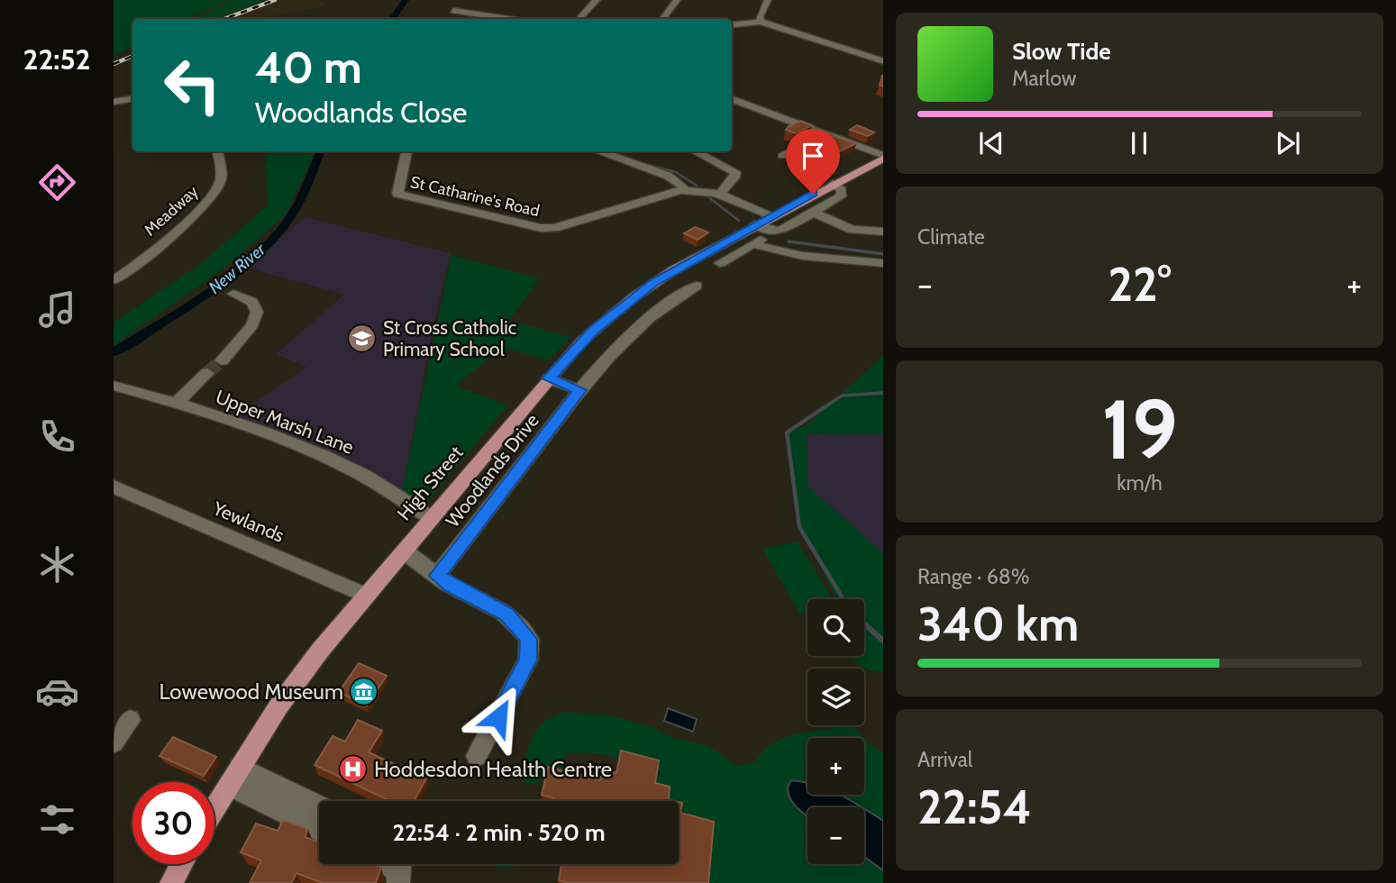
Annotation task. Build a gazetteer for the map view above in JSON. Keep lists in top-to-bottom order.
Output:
{
  "streets": {
    "main road": ["High Street"],
    "street": [
      "St Catharine's Road",
      "Meadway",
      "Upper Marsh Lane",
      "Woodlands Drive",
      "Yewlands"
    ]
  },
  "crossings": [
    ["St Catharine's Road", "High Street"],
    ["Upper Marsh Lane", "High Street"],
    ["High Street", "Yewlands"]
  ],
  "water": ["New River"],
  "places": {
    "school or university": ["St Cross Catholic Primary School"],
    "museum": ["Lowewood Museum"],
    "hospital": ["Hoddesdon Health Centre"]
  },
  "page": {
    "tabs": "22:52",
    "turn": ["40 m", "Woodlands Close"],
    "song": ["Slow Tide", "Marlow"],
    "tile": [
      "Climate",
      ["19", "km/h"],
      ["Range · 68%", "340 km"],
      ["Arrival", "22:54"]
    ],
    "heat": ["−", "22°", "+"],
    "map_buttons": ["+", "−"],
    "limit": "30",
    "trip": "22:54 · 2 min · 520 m"
  }
}
